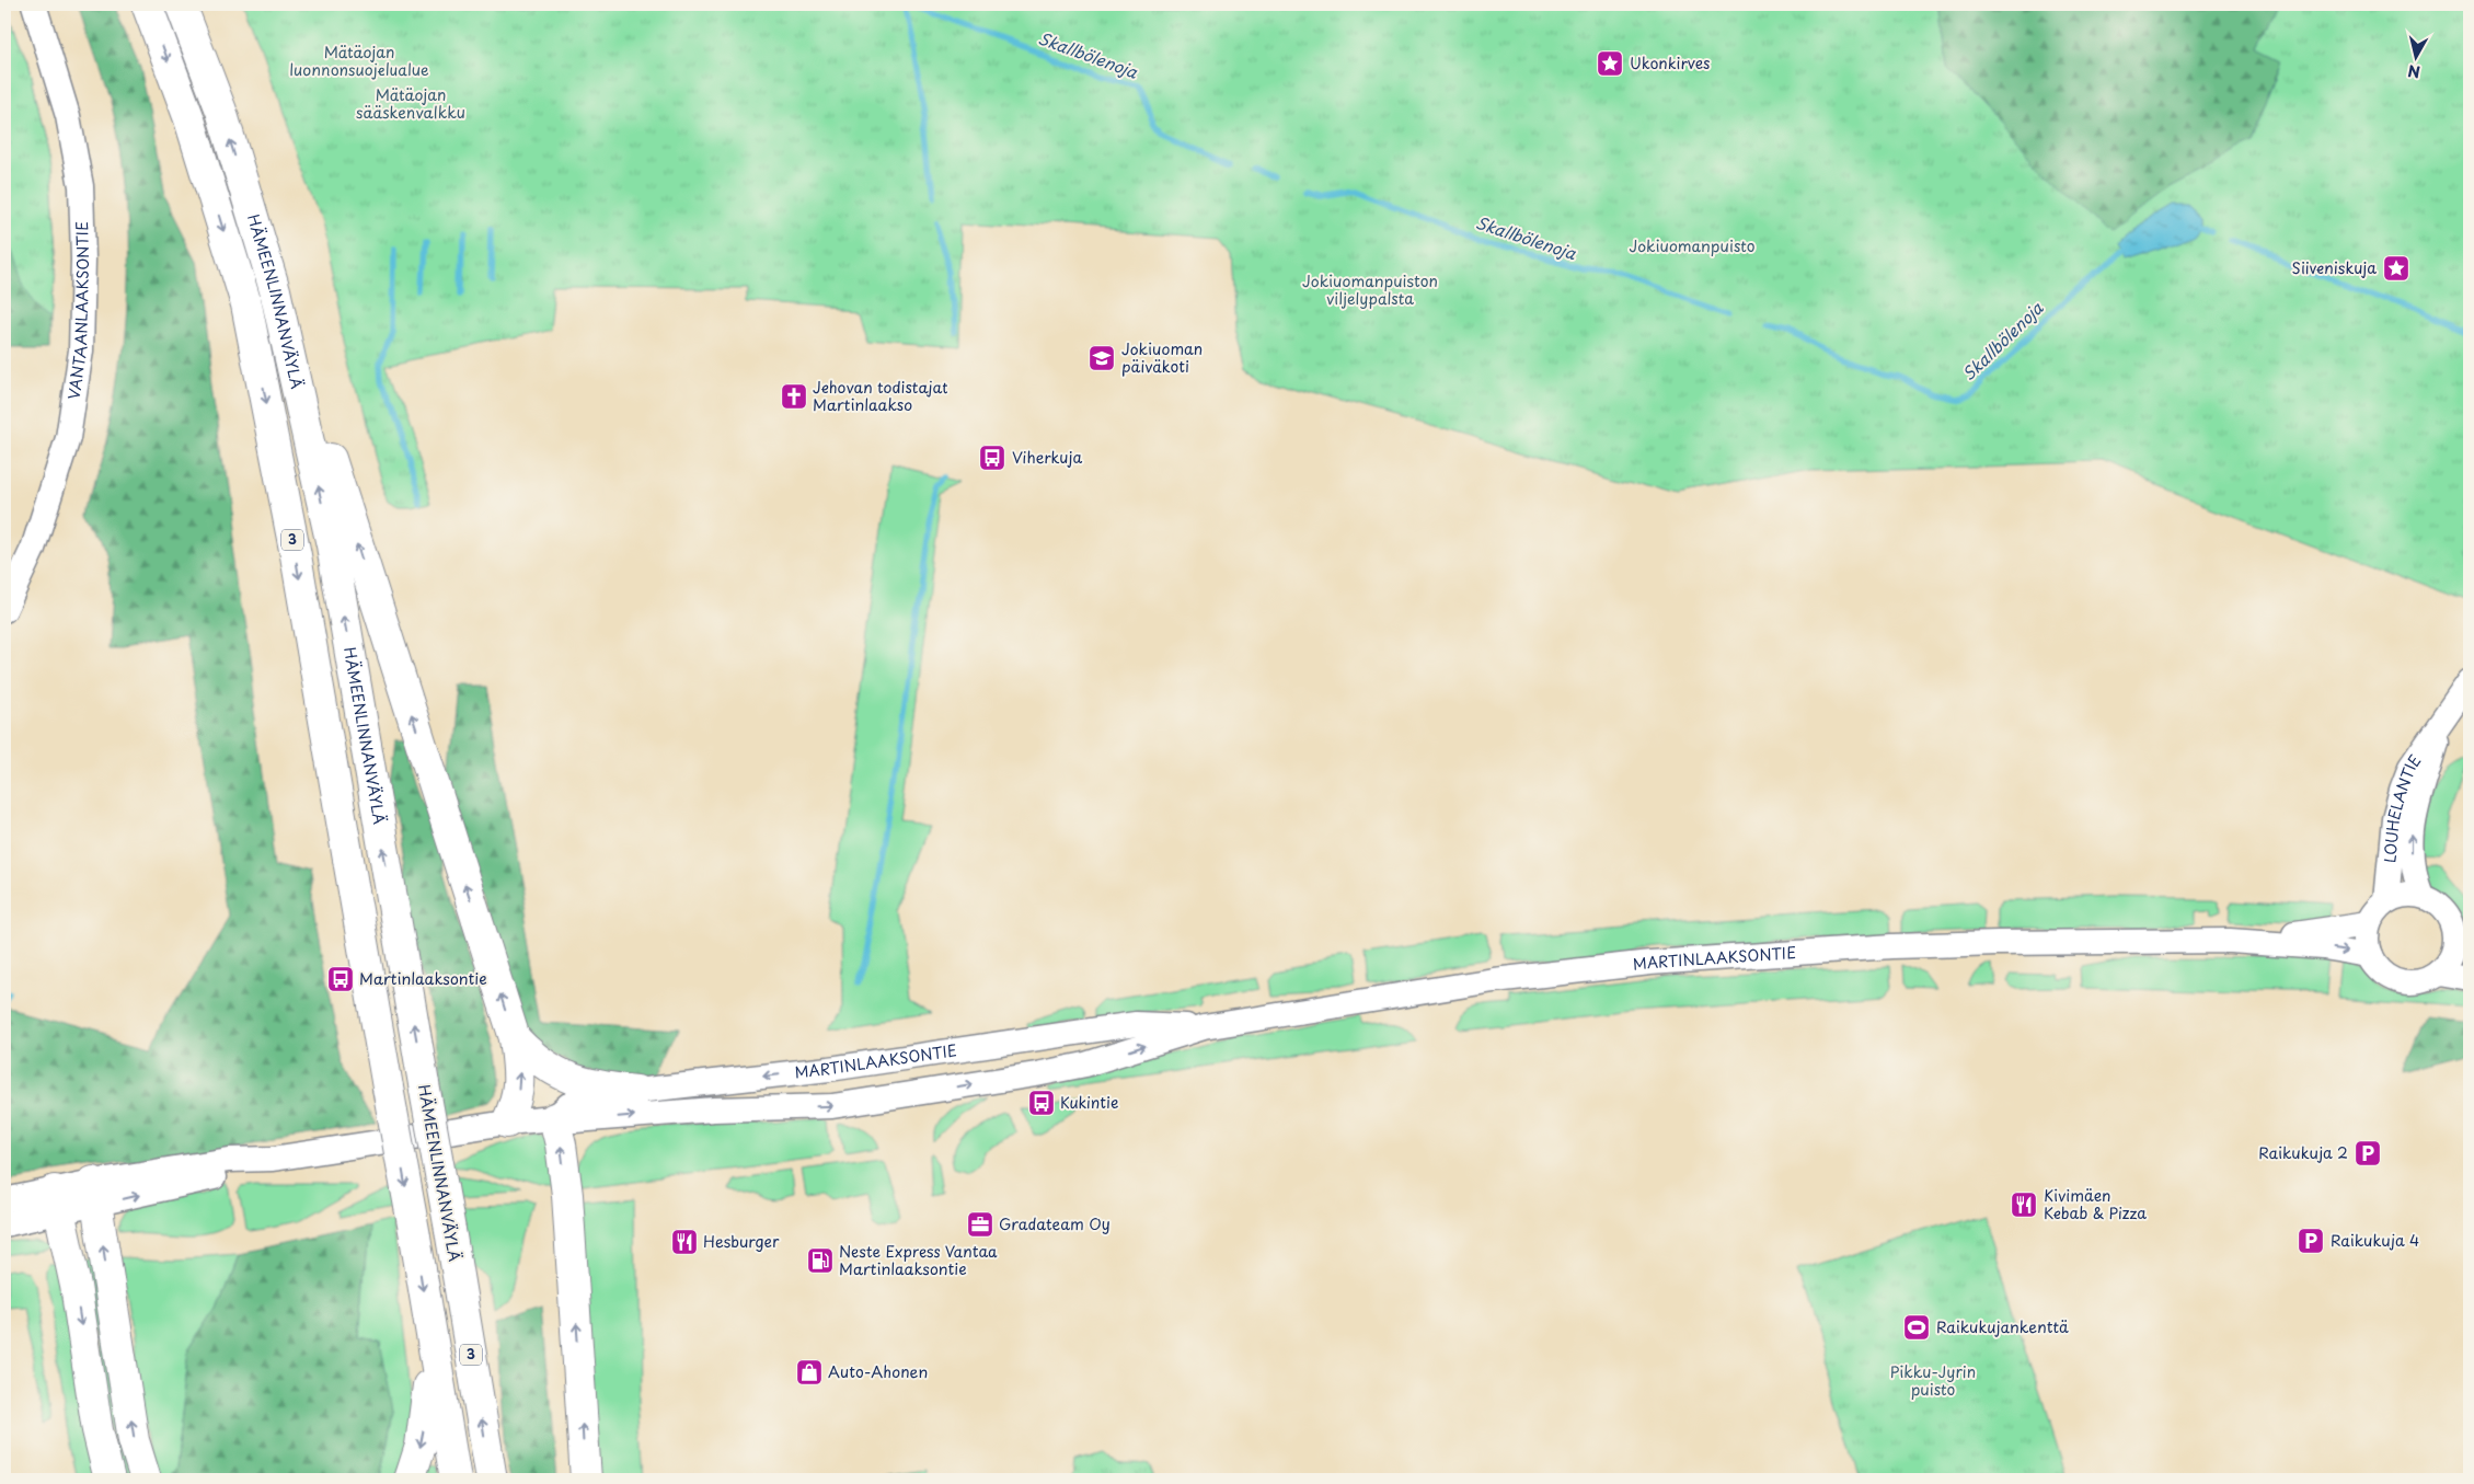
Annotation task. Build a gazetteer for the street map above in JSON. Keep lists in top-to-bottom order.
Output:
{
  "streets": {
    "highway": ["HÄMEENLINNANVÄYLÄ", "3"],
    "main road": ["VANTAANLAAKSONTIE", "LOUHELANTIE", "MARTINLAAKSONTIE"]
  },
  "crossings": [
    ["LOUHELANTIE", "MARTINLAAKSONTIE"]
  ],
  "water": ["Skallbölenoja"],
  "parks": [
    "Mätäojan luonnonsuojelualue",
    "Mätäojan sääskenvalkku",
    "Jokiuomanpuisto",
    "Jokiuomanpuiston viljelypalsta",
    "Pikku-Jyrin puisto"
  ],
  "places": {
    "place": ["Ukonkirves", "Siiveniskuja"],
    "school or university": ["Jokiuoman päiväkoti"],
    "church": ["Jehovan todistajat Martinlaakso"],
    "bus stop": ["Viherkuja", "Martinlaaksontie", "Kukintie"],
    "parking": ["Raikukuja 2", "Raikukuja 4"],
    "restaurant": ["Kivimäen Kebab & Pizza", "Hesburger"],
    "office": ["Gradateam Oy"],
    "fuel station": ["Neste Express Vantaa Martinlaaksontie"],
    "sports": ["Raikukujankenttä"],
    "shop": ["Auto-Ahonen"]
  },
  "north": "bottom"
}
